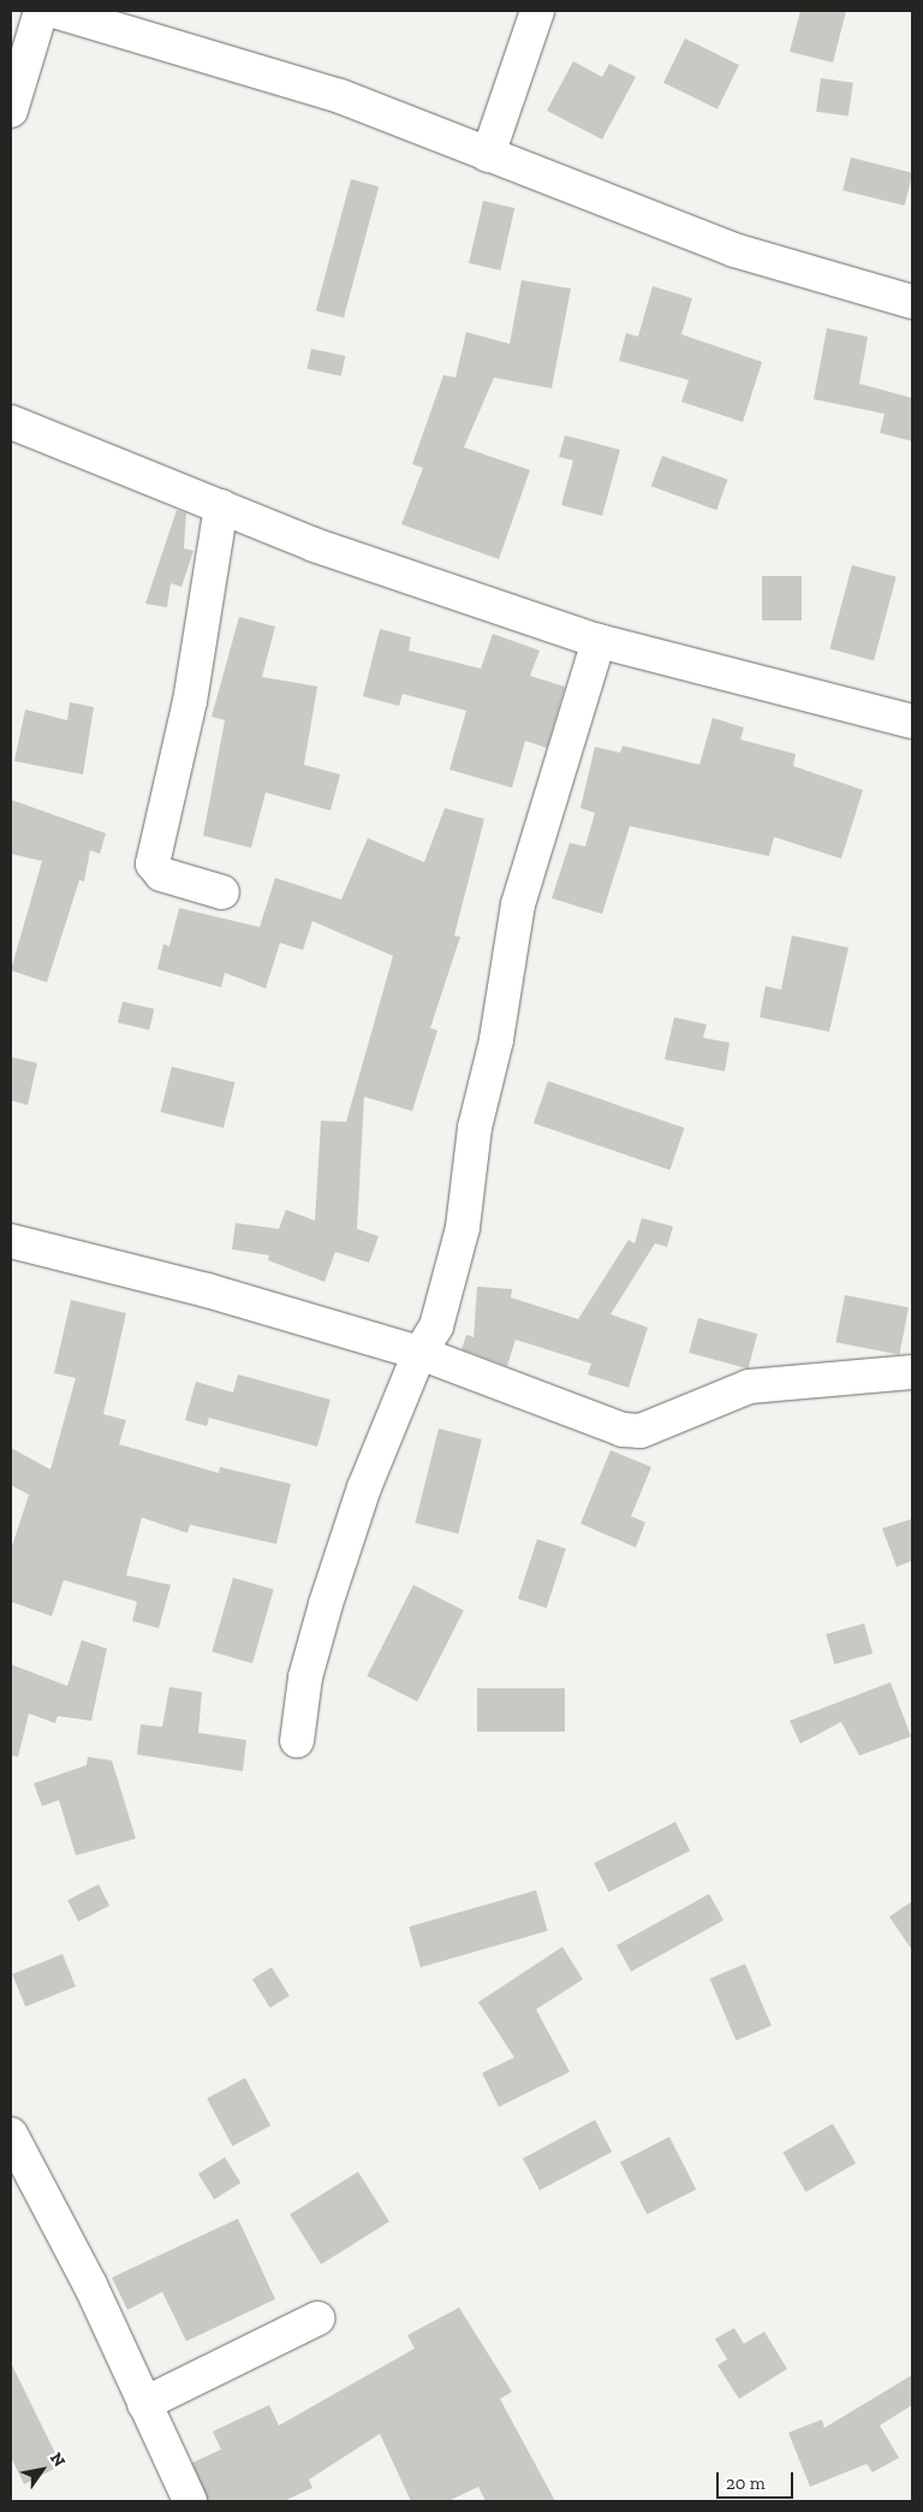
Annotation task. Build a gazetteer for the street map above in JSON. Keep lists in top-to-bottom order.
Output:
{
  "scale_bar": "20 m",
  "north": "top right"
}
